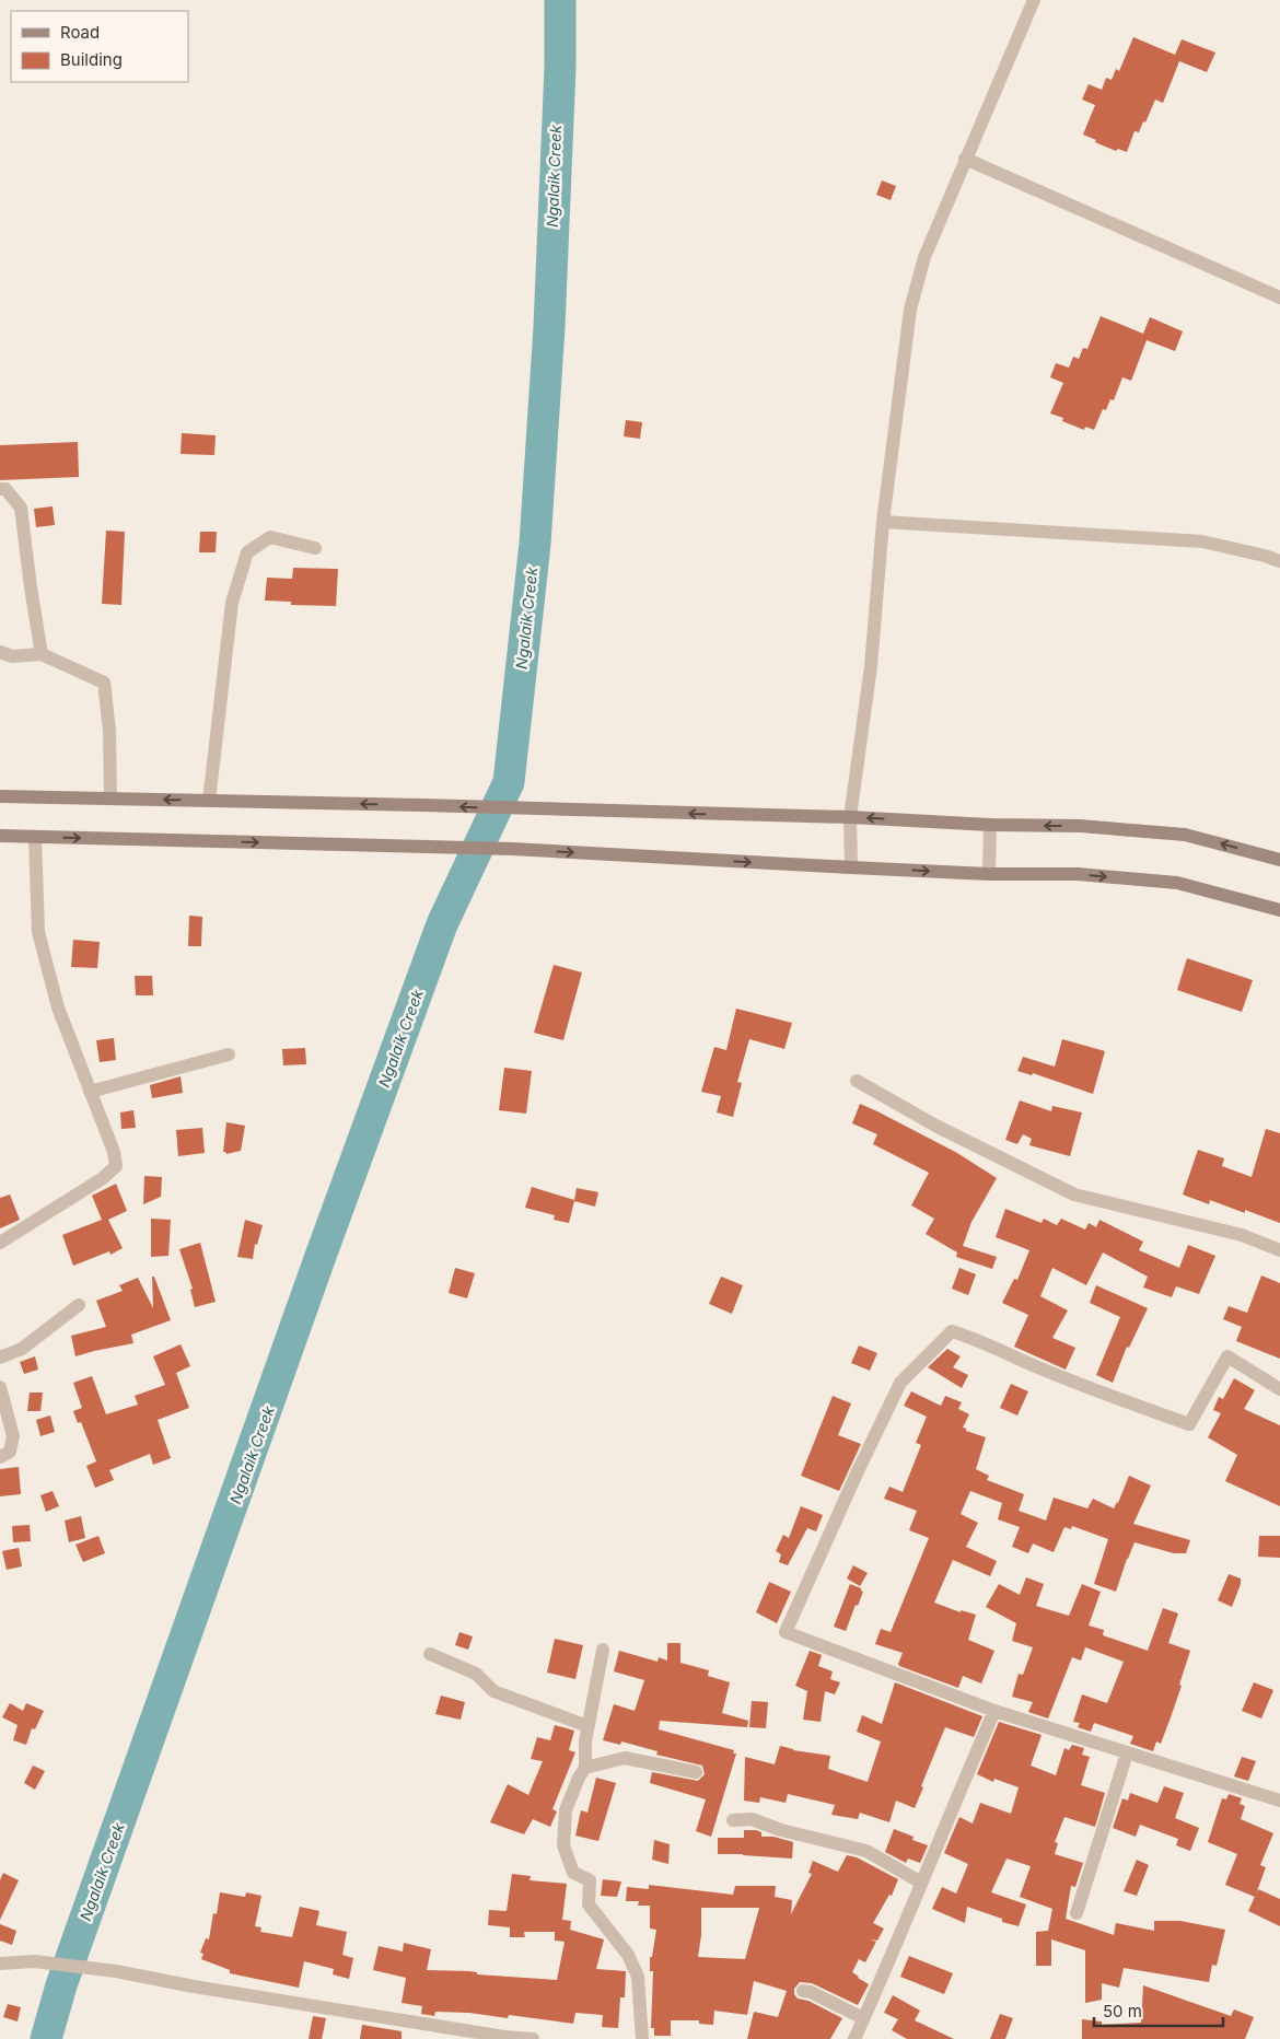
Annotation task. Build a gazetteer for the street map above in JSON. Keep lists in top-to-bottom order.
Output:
{
  "water": ["Ngalaik Creek"],
  "legend": ["Road", "Building"],
  "scale_bar": "50 m"
}
